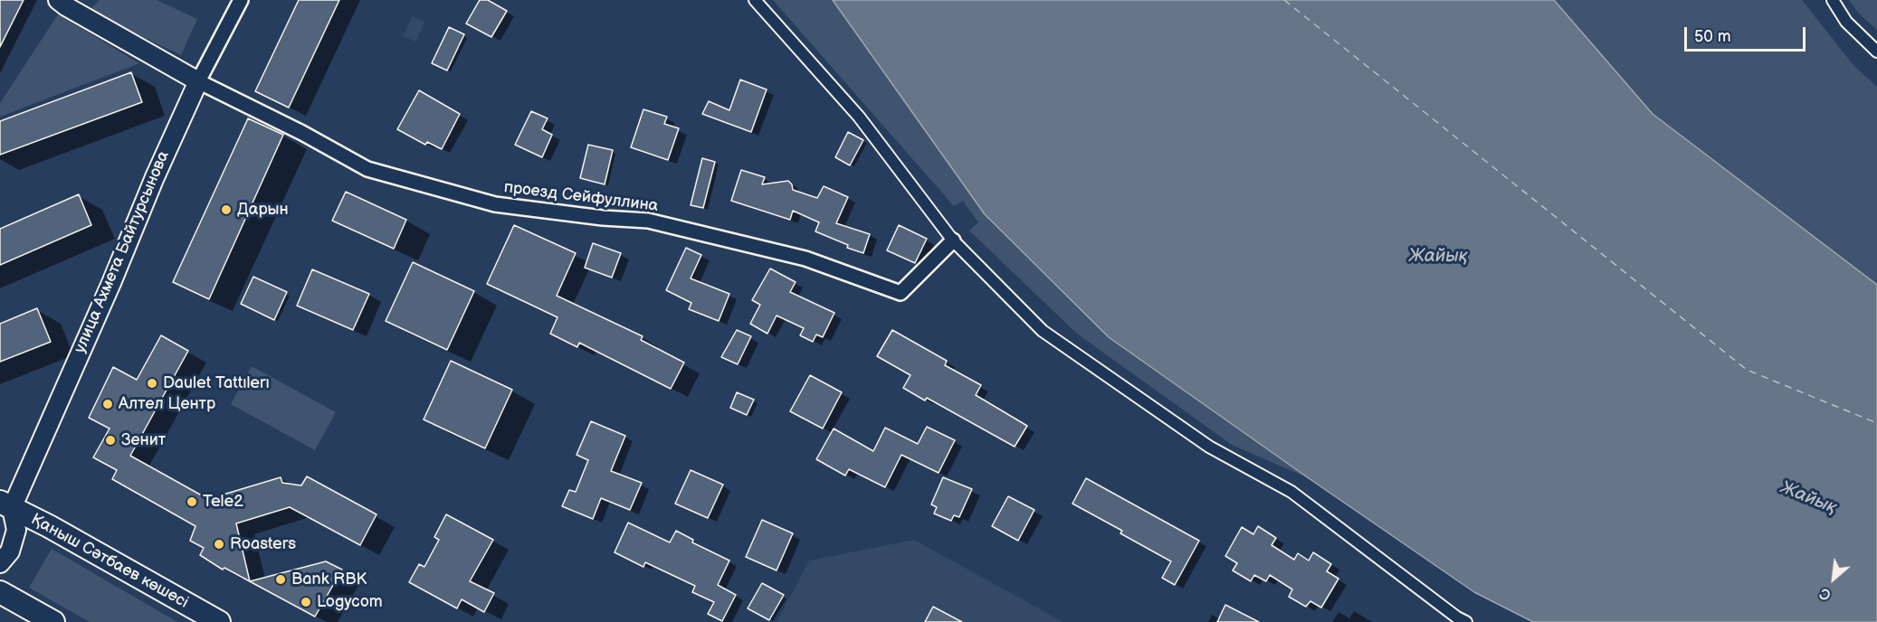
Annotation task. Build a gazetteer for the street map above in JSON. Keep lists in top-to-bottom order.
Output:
{
  "streets": {
    "main road": ["Қаныш Сәтбаев көшесі"],
    "street": ["проезд Сейфуллина", "улица Ахмета Байтурсынова"]
  },
  "crossings": [
    ["проезд Сейфуллина", "улица Ахмета Байтурсынова"],
    ["улица Ахмета Байтурсынова", "Қаныш Сәтбаев көшесі"]
  ],
  "water": ["Жайық"],
  "places": [
    "Дарын",
    "Daulet Tattılerı",
    "Алтел Центр",
    "Зенит",
    "Tele2",
    "Roasters",
    "Bank RBK",
    "Logycom"
  ],
  "scale_bar": "50 m",
  "north": "bottom left"
}
